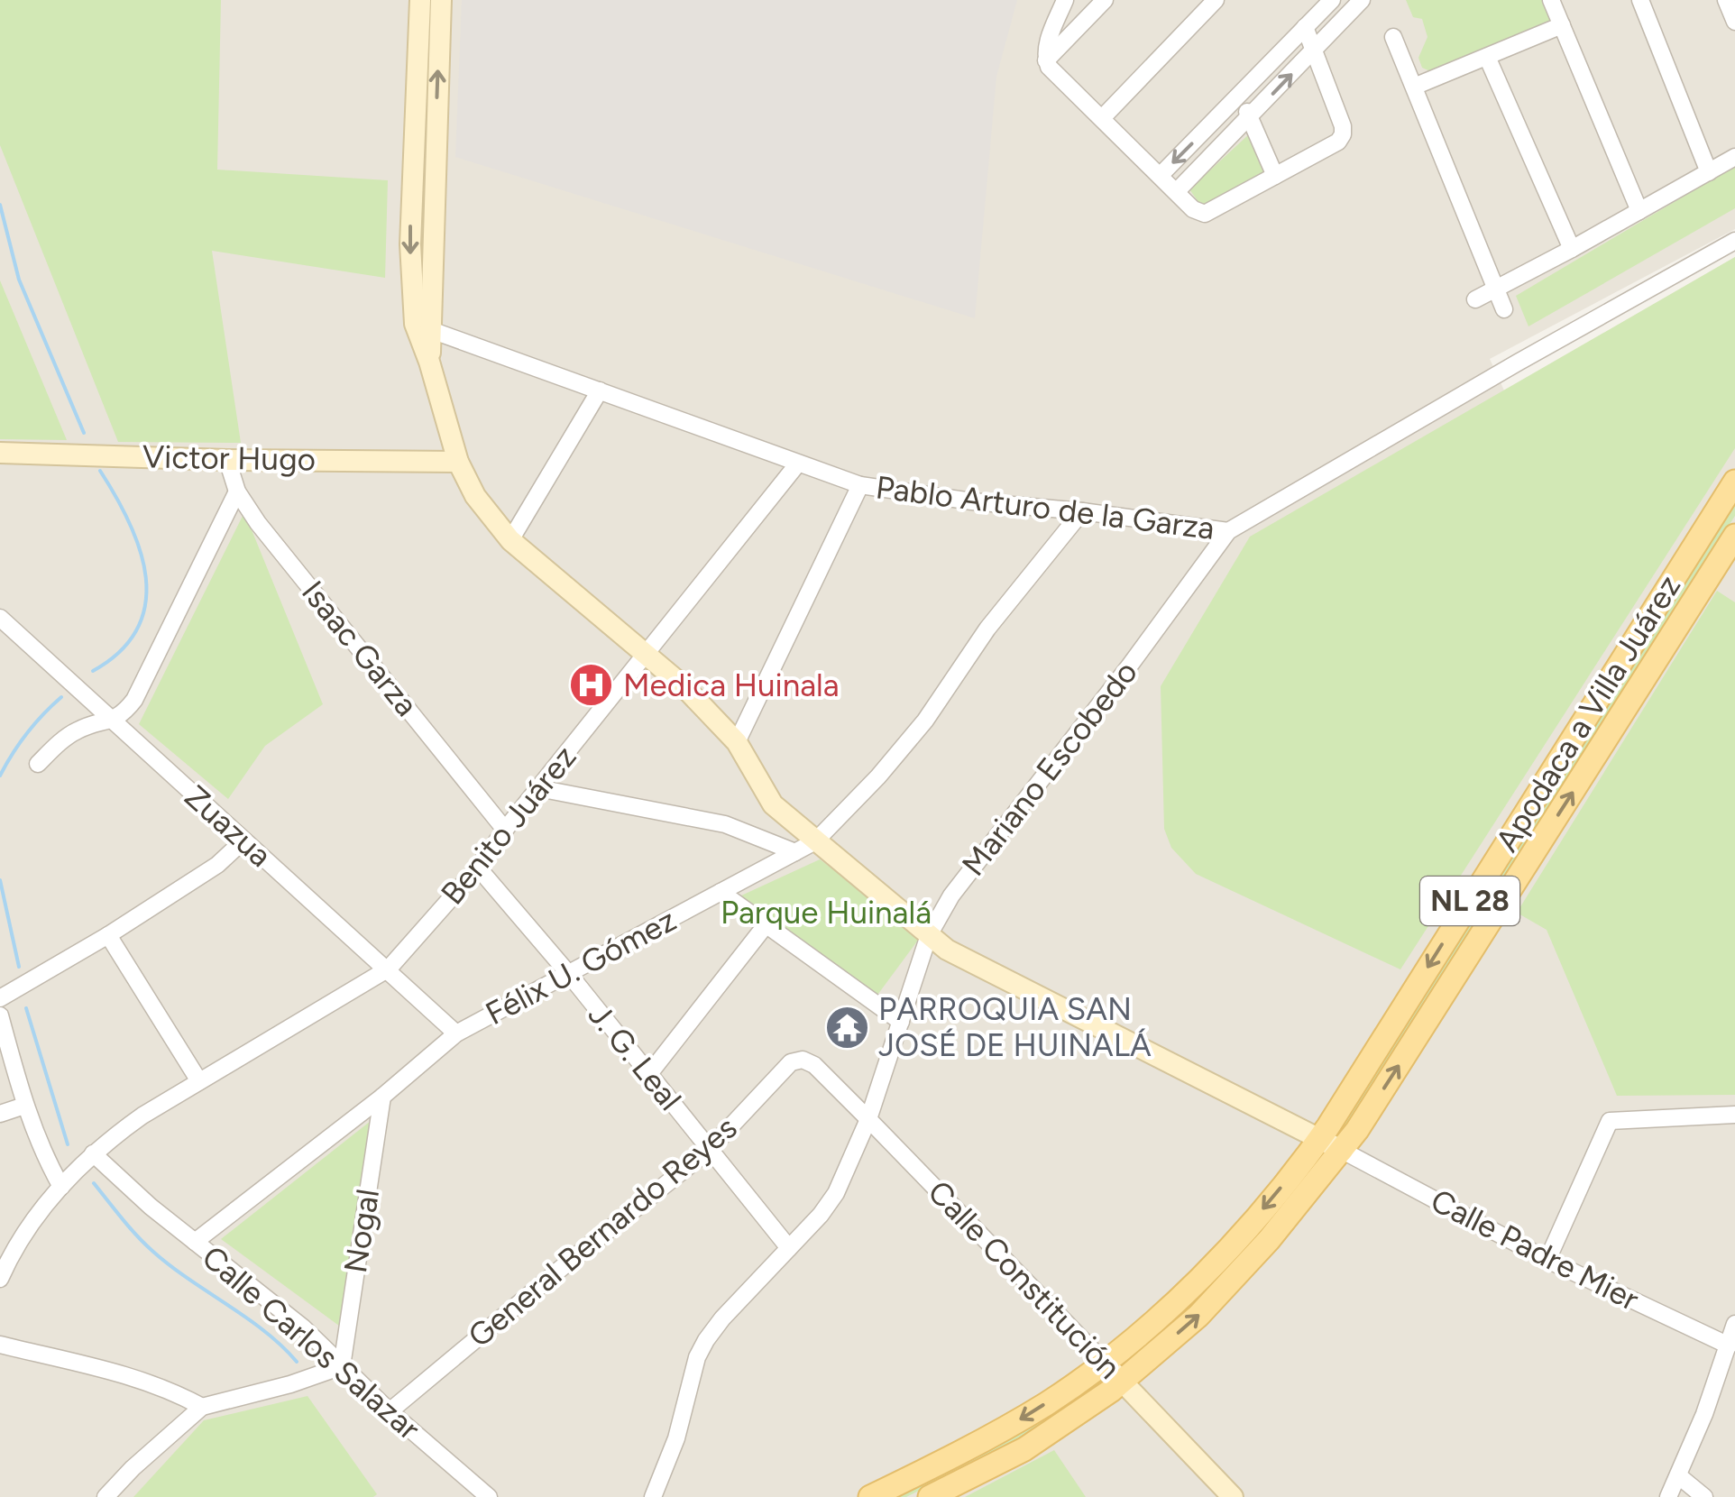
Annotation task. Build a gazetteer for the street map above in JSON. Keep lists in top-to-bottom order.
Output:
{
  "streets": {
    "main road": ["Apodaca a Villa Juárez", "NL 28"],
    "street": [
      "Victor Hugo",
      "Pablo Arturo de la Garza",
      "Isaac Garza",
      "Mariano Escobedo",
      "Benito Juárez",
      "Zuazua",
      "Félix U. Gómez",
      "J. G. Leal",
      "Nogal",
      "General Bernardo Reyes",
      "Calle Padre Mier",
      "Calle Constitución",
      "Calle Carlos Salazar"
    ]
  },
  "crossings": [
    ["Victor Hugo", "Isaac Garza"],
    ["Pablo Arturo de la Garza", "Mariano Escobedo"],
    ["Pablo Arturo de la Garza", "Benito Juárez"],
    ["Pablo Arturo de la Garza", "Félix U. Gómez"],
    ["Isaac Garza", "Benito Juárez"],
    ["Apodaca a Villa Juárez", "Calle Padre Mier"],
    ["Apodaca a Villa Juárez", "Calle Constitución"],
    ["Mariano Escobedo", "J. G. Leal"],
    ["Mariano Escobedo", "Calle Constitución"],
    ["Benito Juárez", "Zuazua"],
    ["Benito Juárez", "J. G. Leal"],
    ["Benito Juárez", "Calle Carlos Salazar"],
    ["Zuazua", "Félix U. Gómez"],
    ["Félix U. Gómez", "J. G. Leal"],
    ["Félix U. Gómez", "Nogal"],
    ["Félix U. Gómez", "Calle Carlos Salazar"],
    ["J. G. Leal", "General Bernardo Reyes"],
    ["Nogal", "Calle Carlos Salazar"],
    ["General Bernardo Reyes", "Calle Constitución"],
    ["General Bernardo Reyes", "Calle Carlos Salazar"]
  ],
  "parks": ["Parque Huinalá"],
  "places": {
    "hospital": ["Medica Huinala"],
    "temple": ["PARROQUIA SAN JOSÉ DE HUINALÁ"]
  }
}
